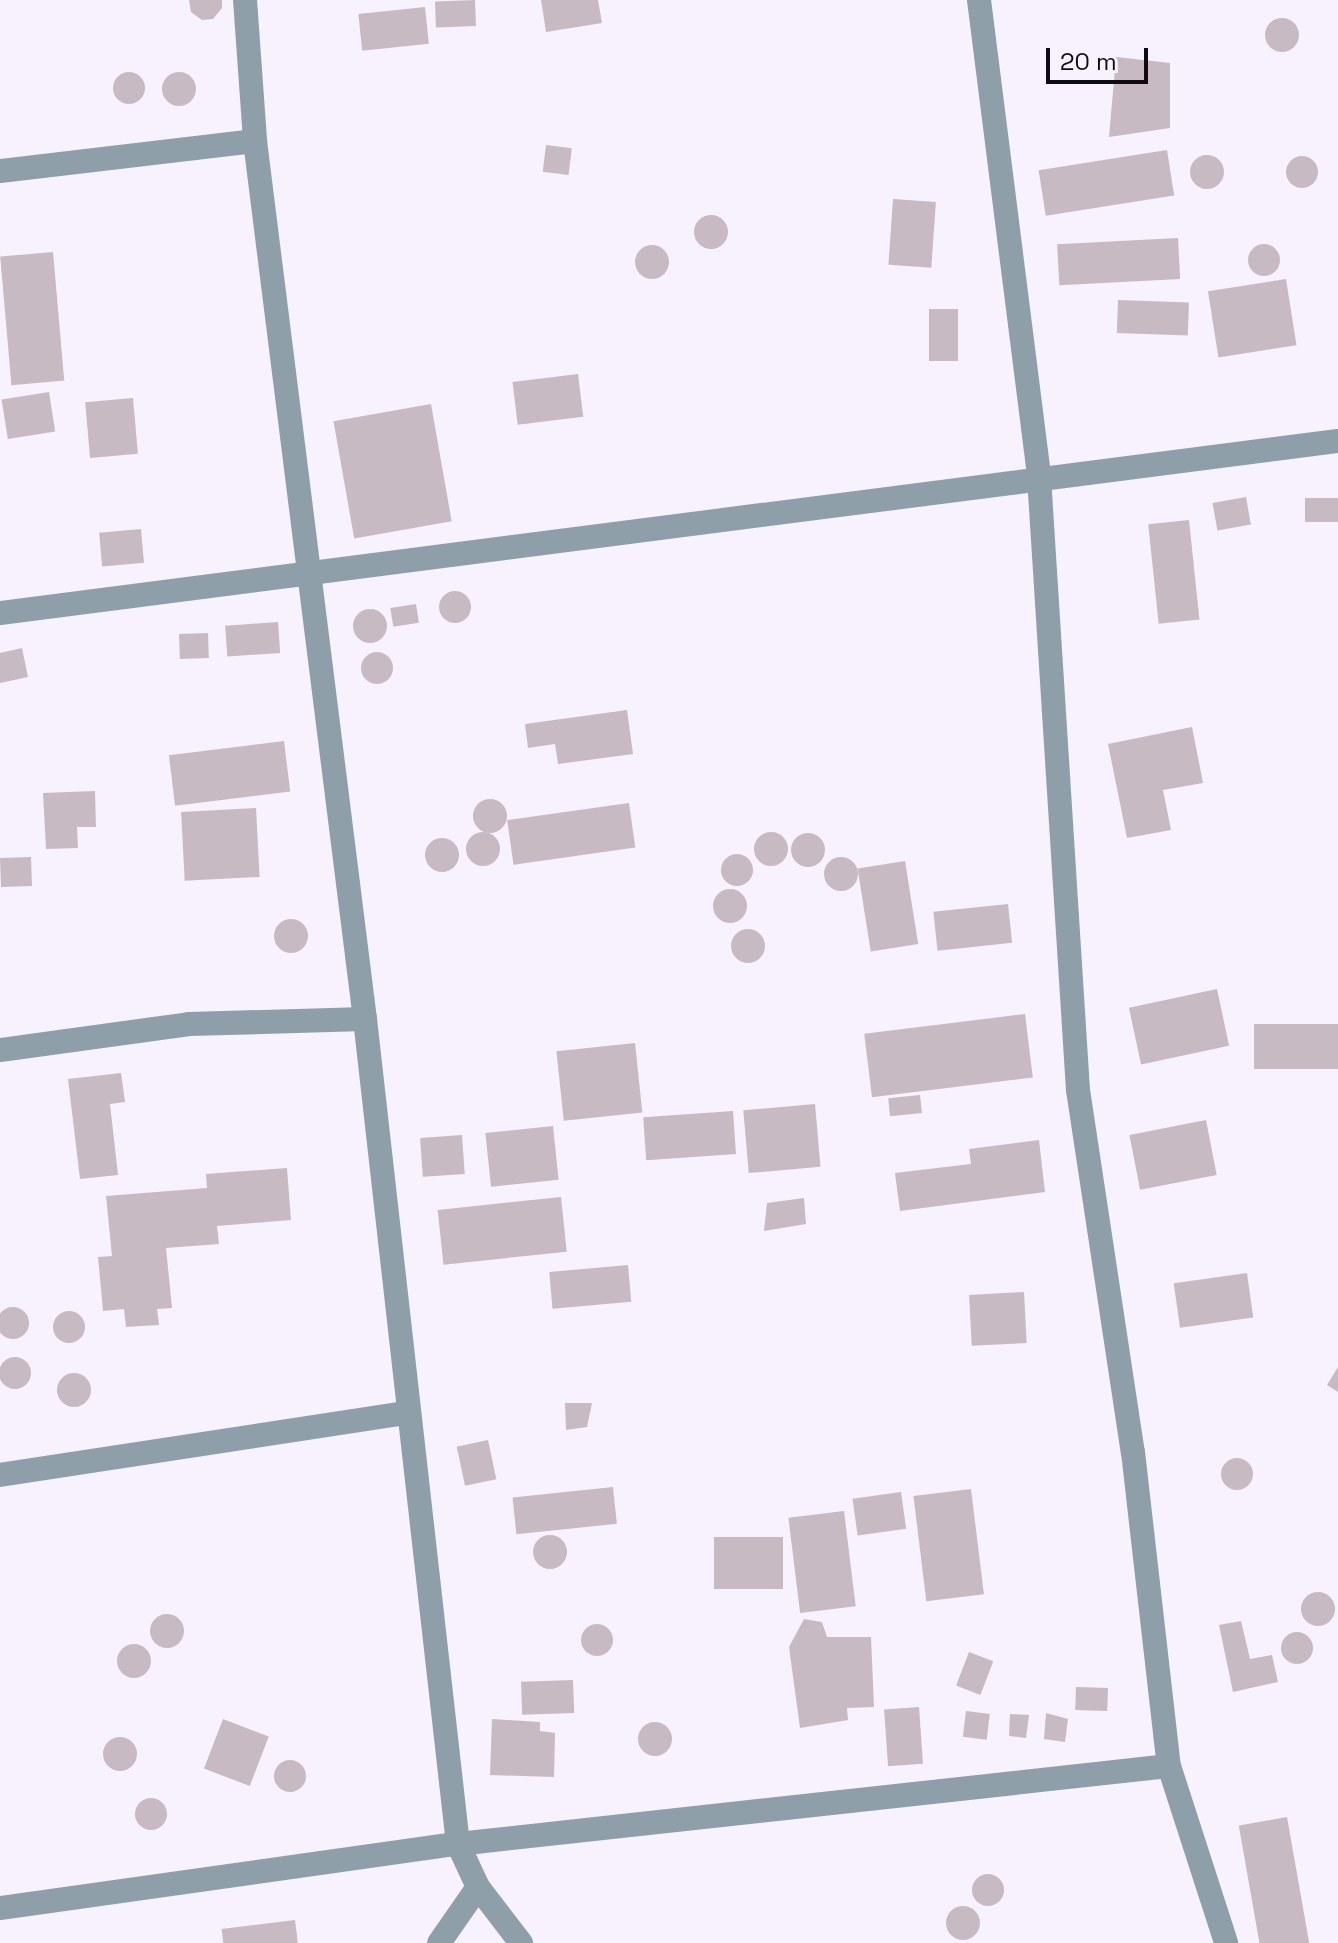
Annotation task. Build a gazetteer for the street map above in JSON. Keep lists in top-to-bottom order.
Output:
{
  "scale_bar": "20 m"
}
